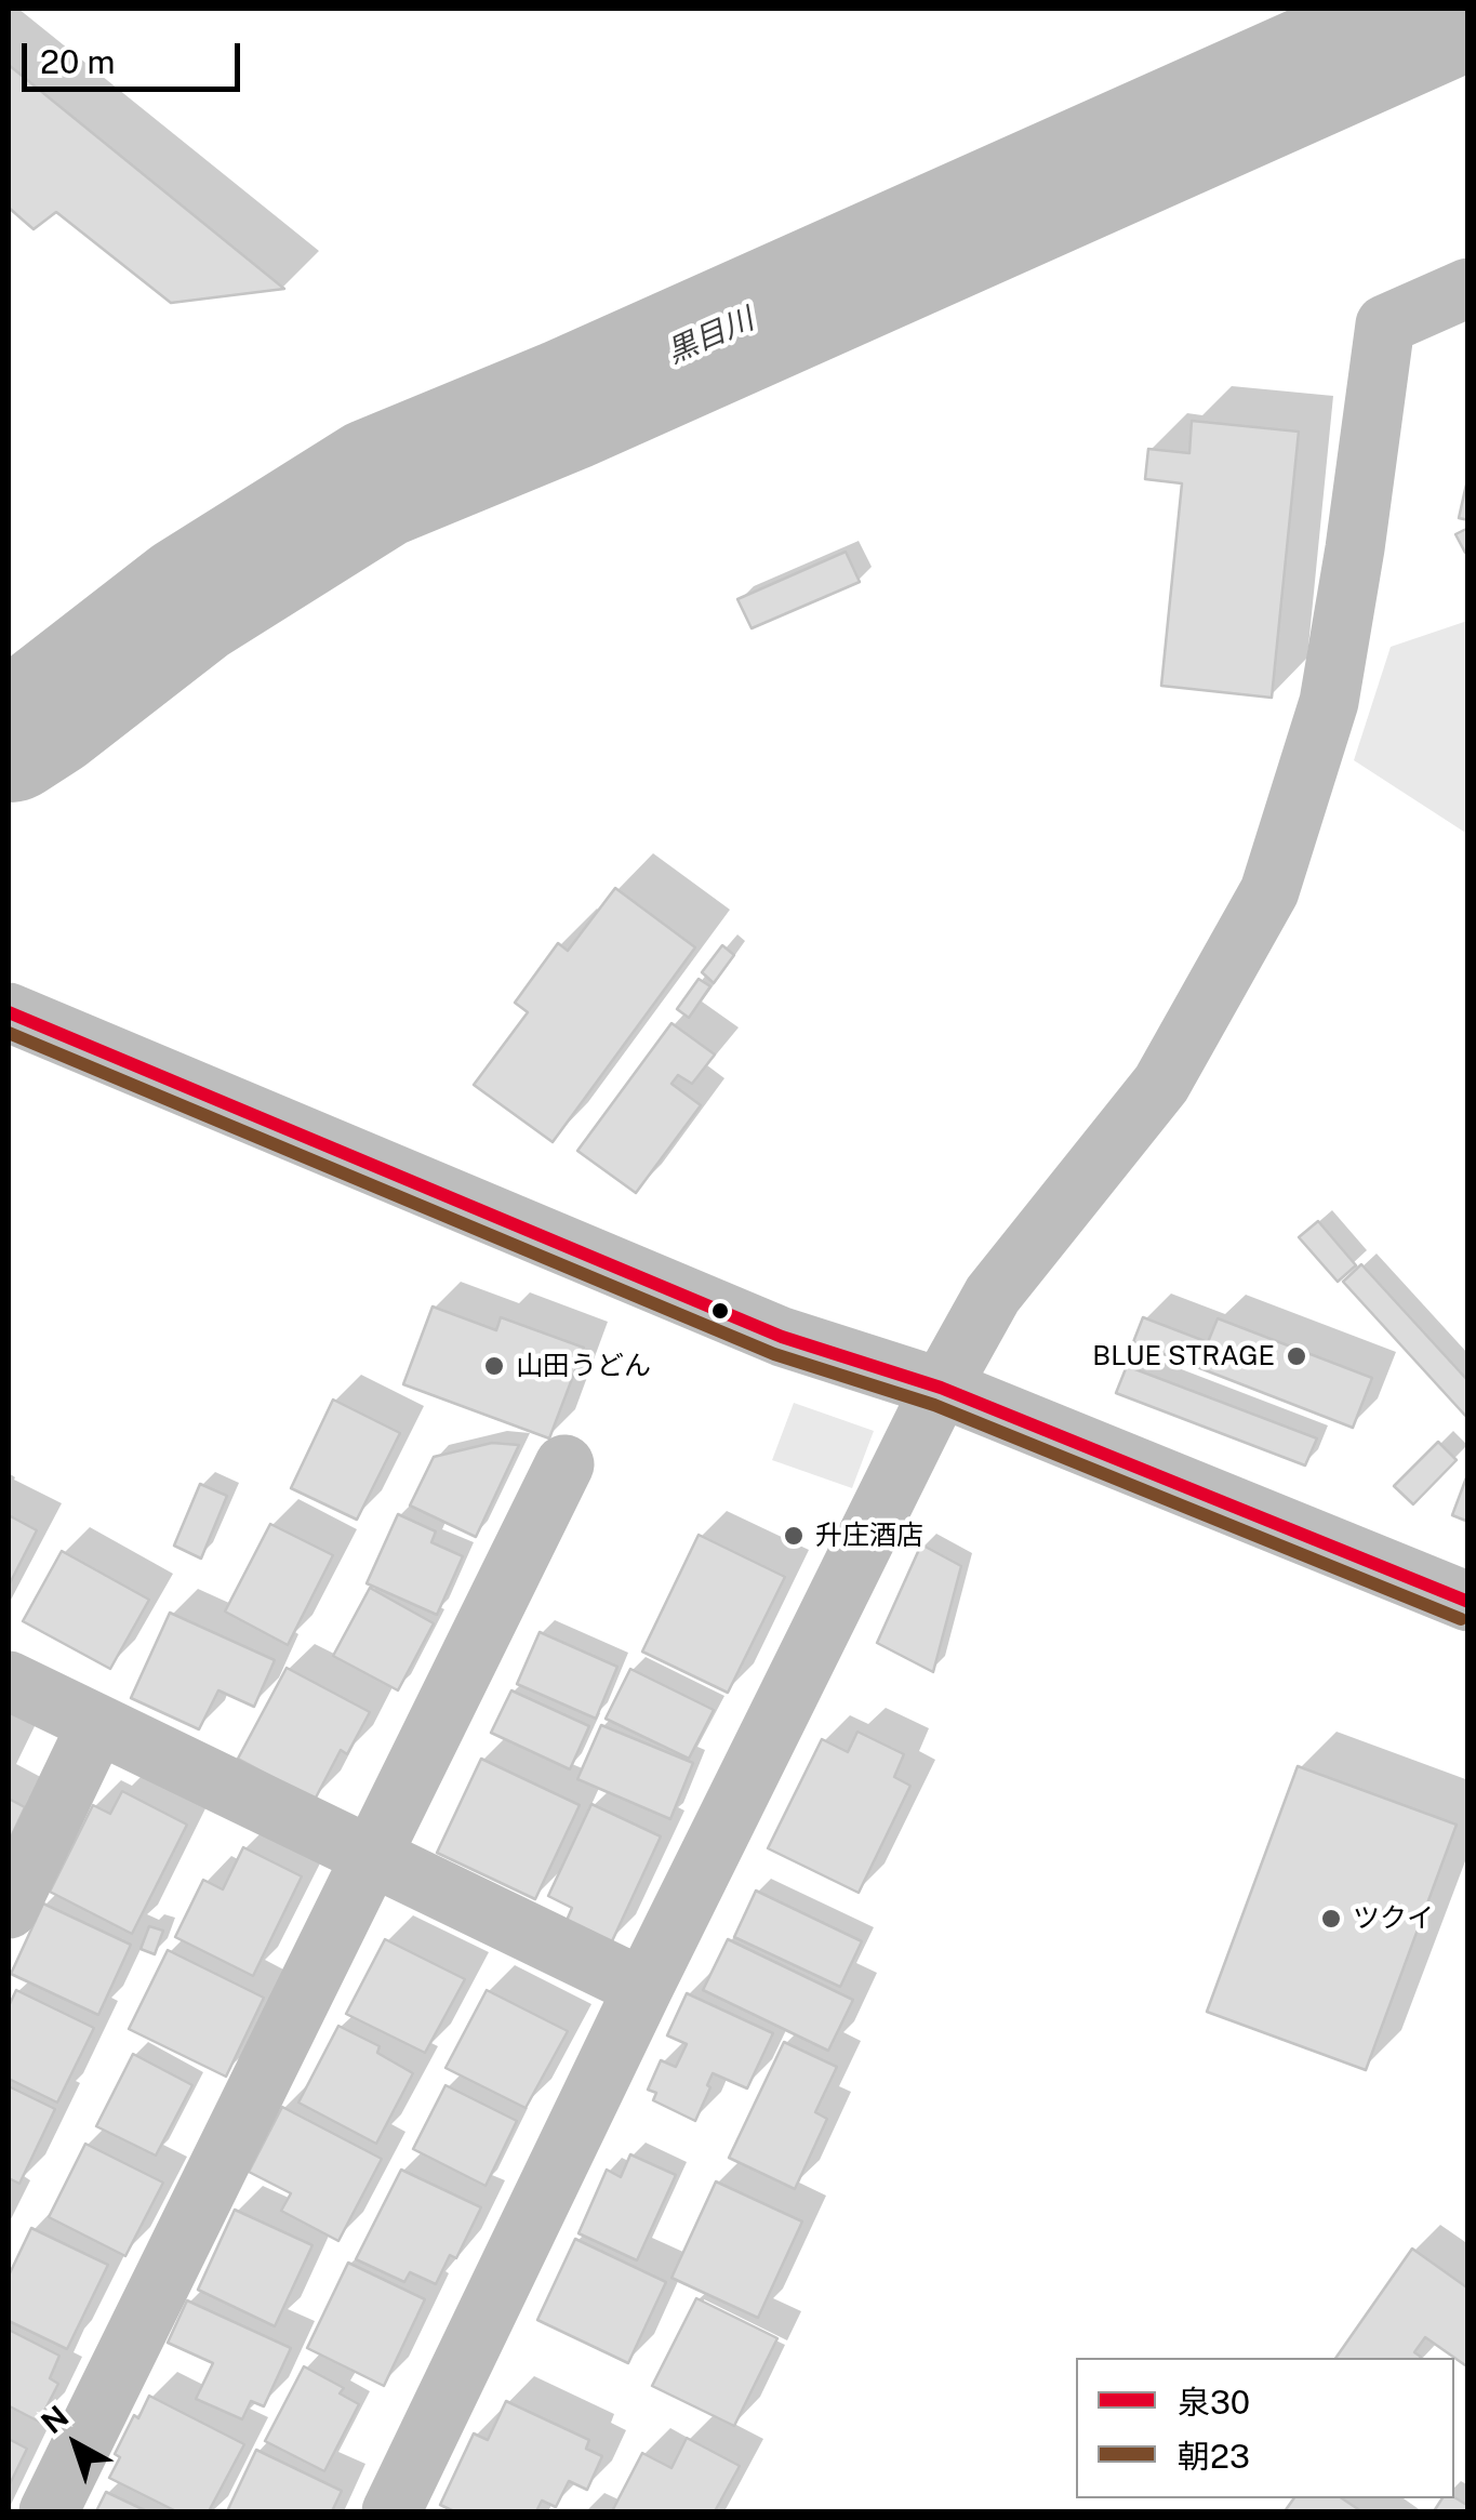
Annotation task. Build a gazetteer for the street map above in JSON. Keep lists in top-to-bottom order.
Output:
{
  "water": ["黒目川"],
  "places": [
    "BLUE STRAGE",
    "山田うどん",
    "升庄酒店",
    "ツクイ"
  ],
  "lines": ["transit line 泉30", "transit line 朝23"],
  "legend": ["泉30", "朝23"],
  "scale_bar": "20 m",
  "north": "top left"
}
